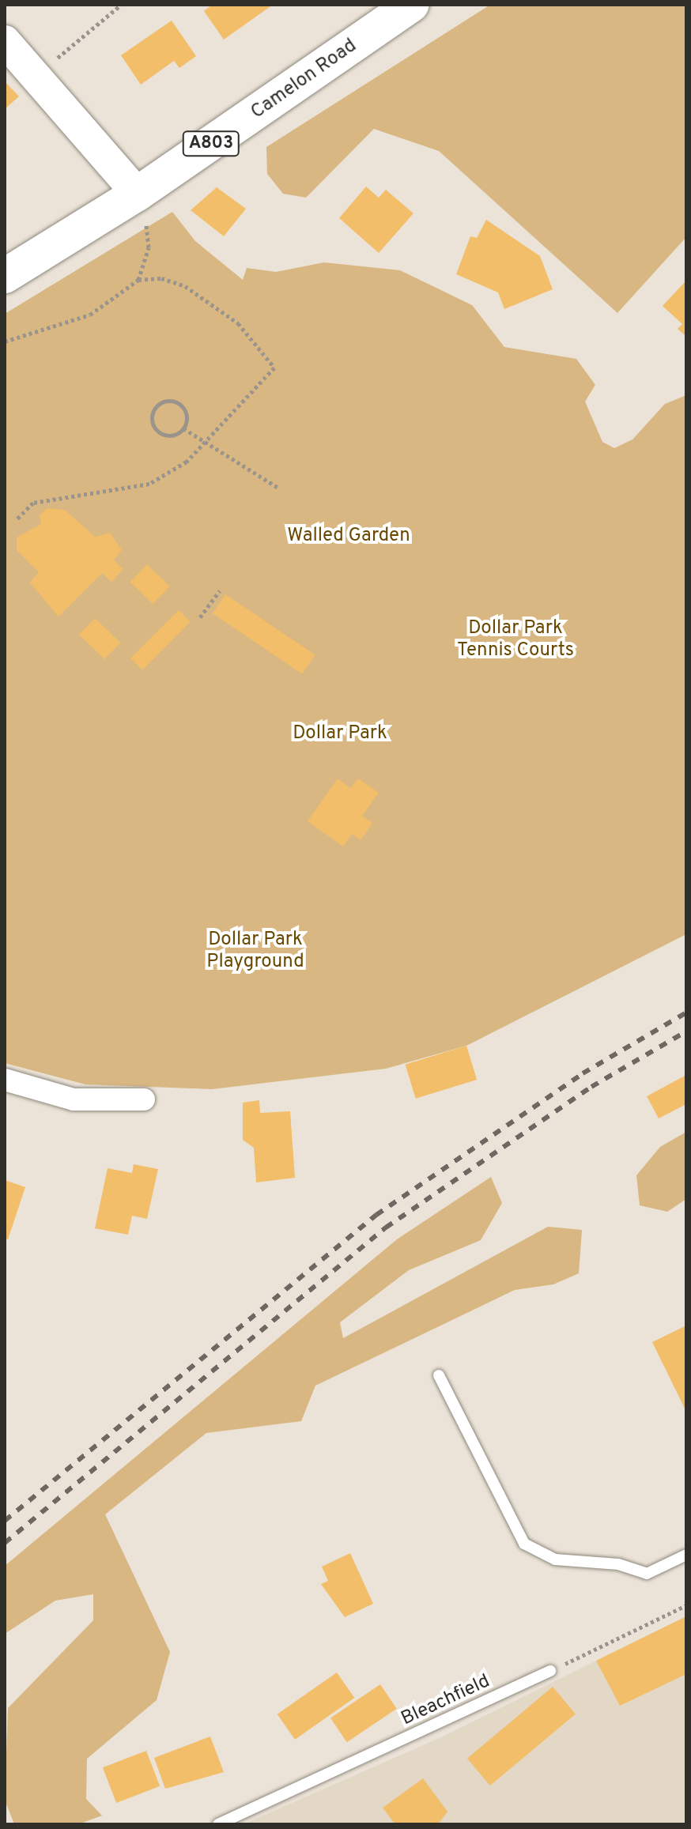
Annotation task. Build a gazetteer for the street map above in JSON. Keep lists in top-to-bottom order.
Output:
{
  "streets": {
    "main road": ["Camelon Road", "A803"],
    "lane": ["Bleachfield"]
  },
  "parks": [
    "Walled Garden",
    "Dollar Park Tennis Courts",
    "Dollar Park",
    "Dollar Park Playground"
  ]
}
